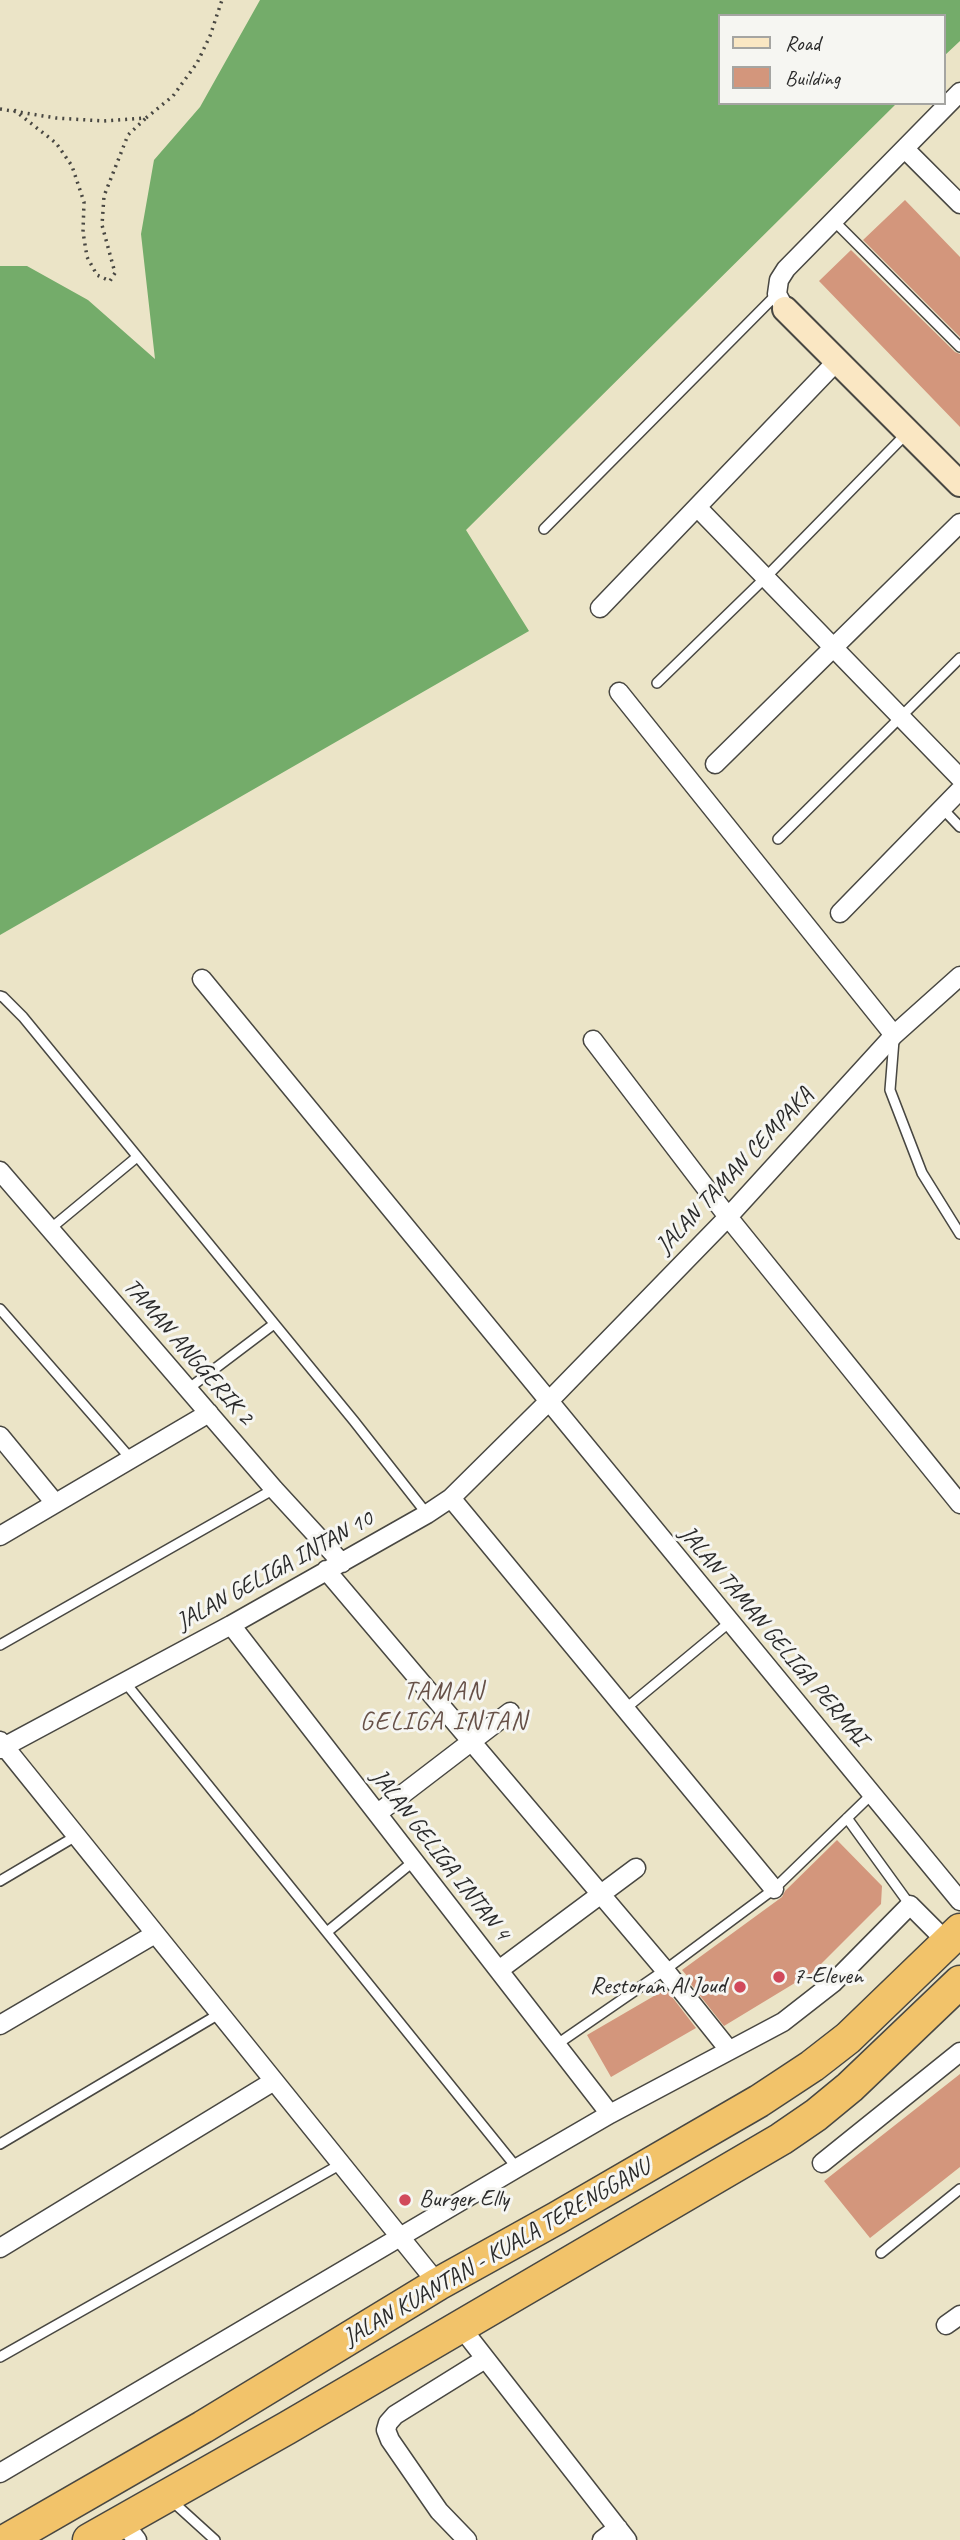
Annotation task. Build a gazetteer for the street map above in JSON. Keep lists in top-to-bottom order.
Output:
{
  "streets": {
    "highway": ["JALAN KUANTAN - KUALA TERENGGANU"],
    "street": [
      "JALAN TAMAN CEMPAKA",
      "TAMAN ANGGERIK 2",
      "JALAN GELIGA INTAN 10",
      "JALAN TAMAN GELIGA PERMAI",
      "JALAN GELIGA INTAN 4"
    ]
  },
  "crossings": [
    ["JALAN TAMAN CEMPAKA", "JALAN GELIGA INTAN 10"],
    ["JALAN TAMAN CEMPAKA", "JALAN TAMAN GELIGA PERMAI"],
    ["TAMAN ANGGERIK 2", "JALAN GELIGA INTAN 10"],
    ["JALAN GELIGA INTAN 10", "JALAN TAMAN GELIGA PERMAI"],
    ["JALAN GELIGA INTAN 10", "JALAN GELIGA INTAN 4"]
  ],
  "districts": ["TAMAN GELIGA INTAN"],
  "places": ["7-Eleven", "Restoran Al Joud", "Burger Elly"],
  "legend": ["Road", "Building"]
}
